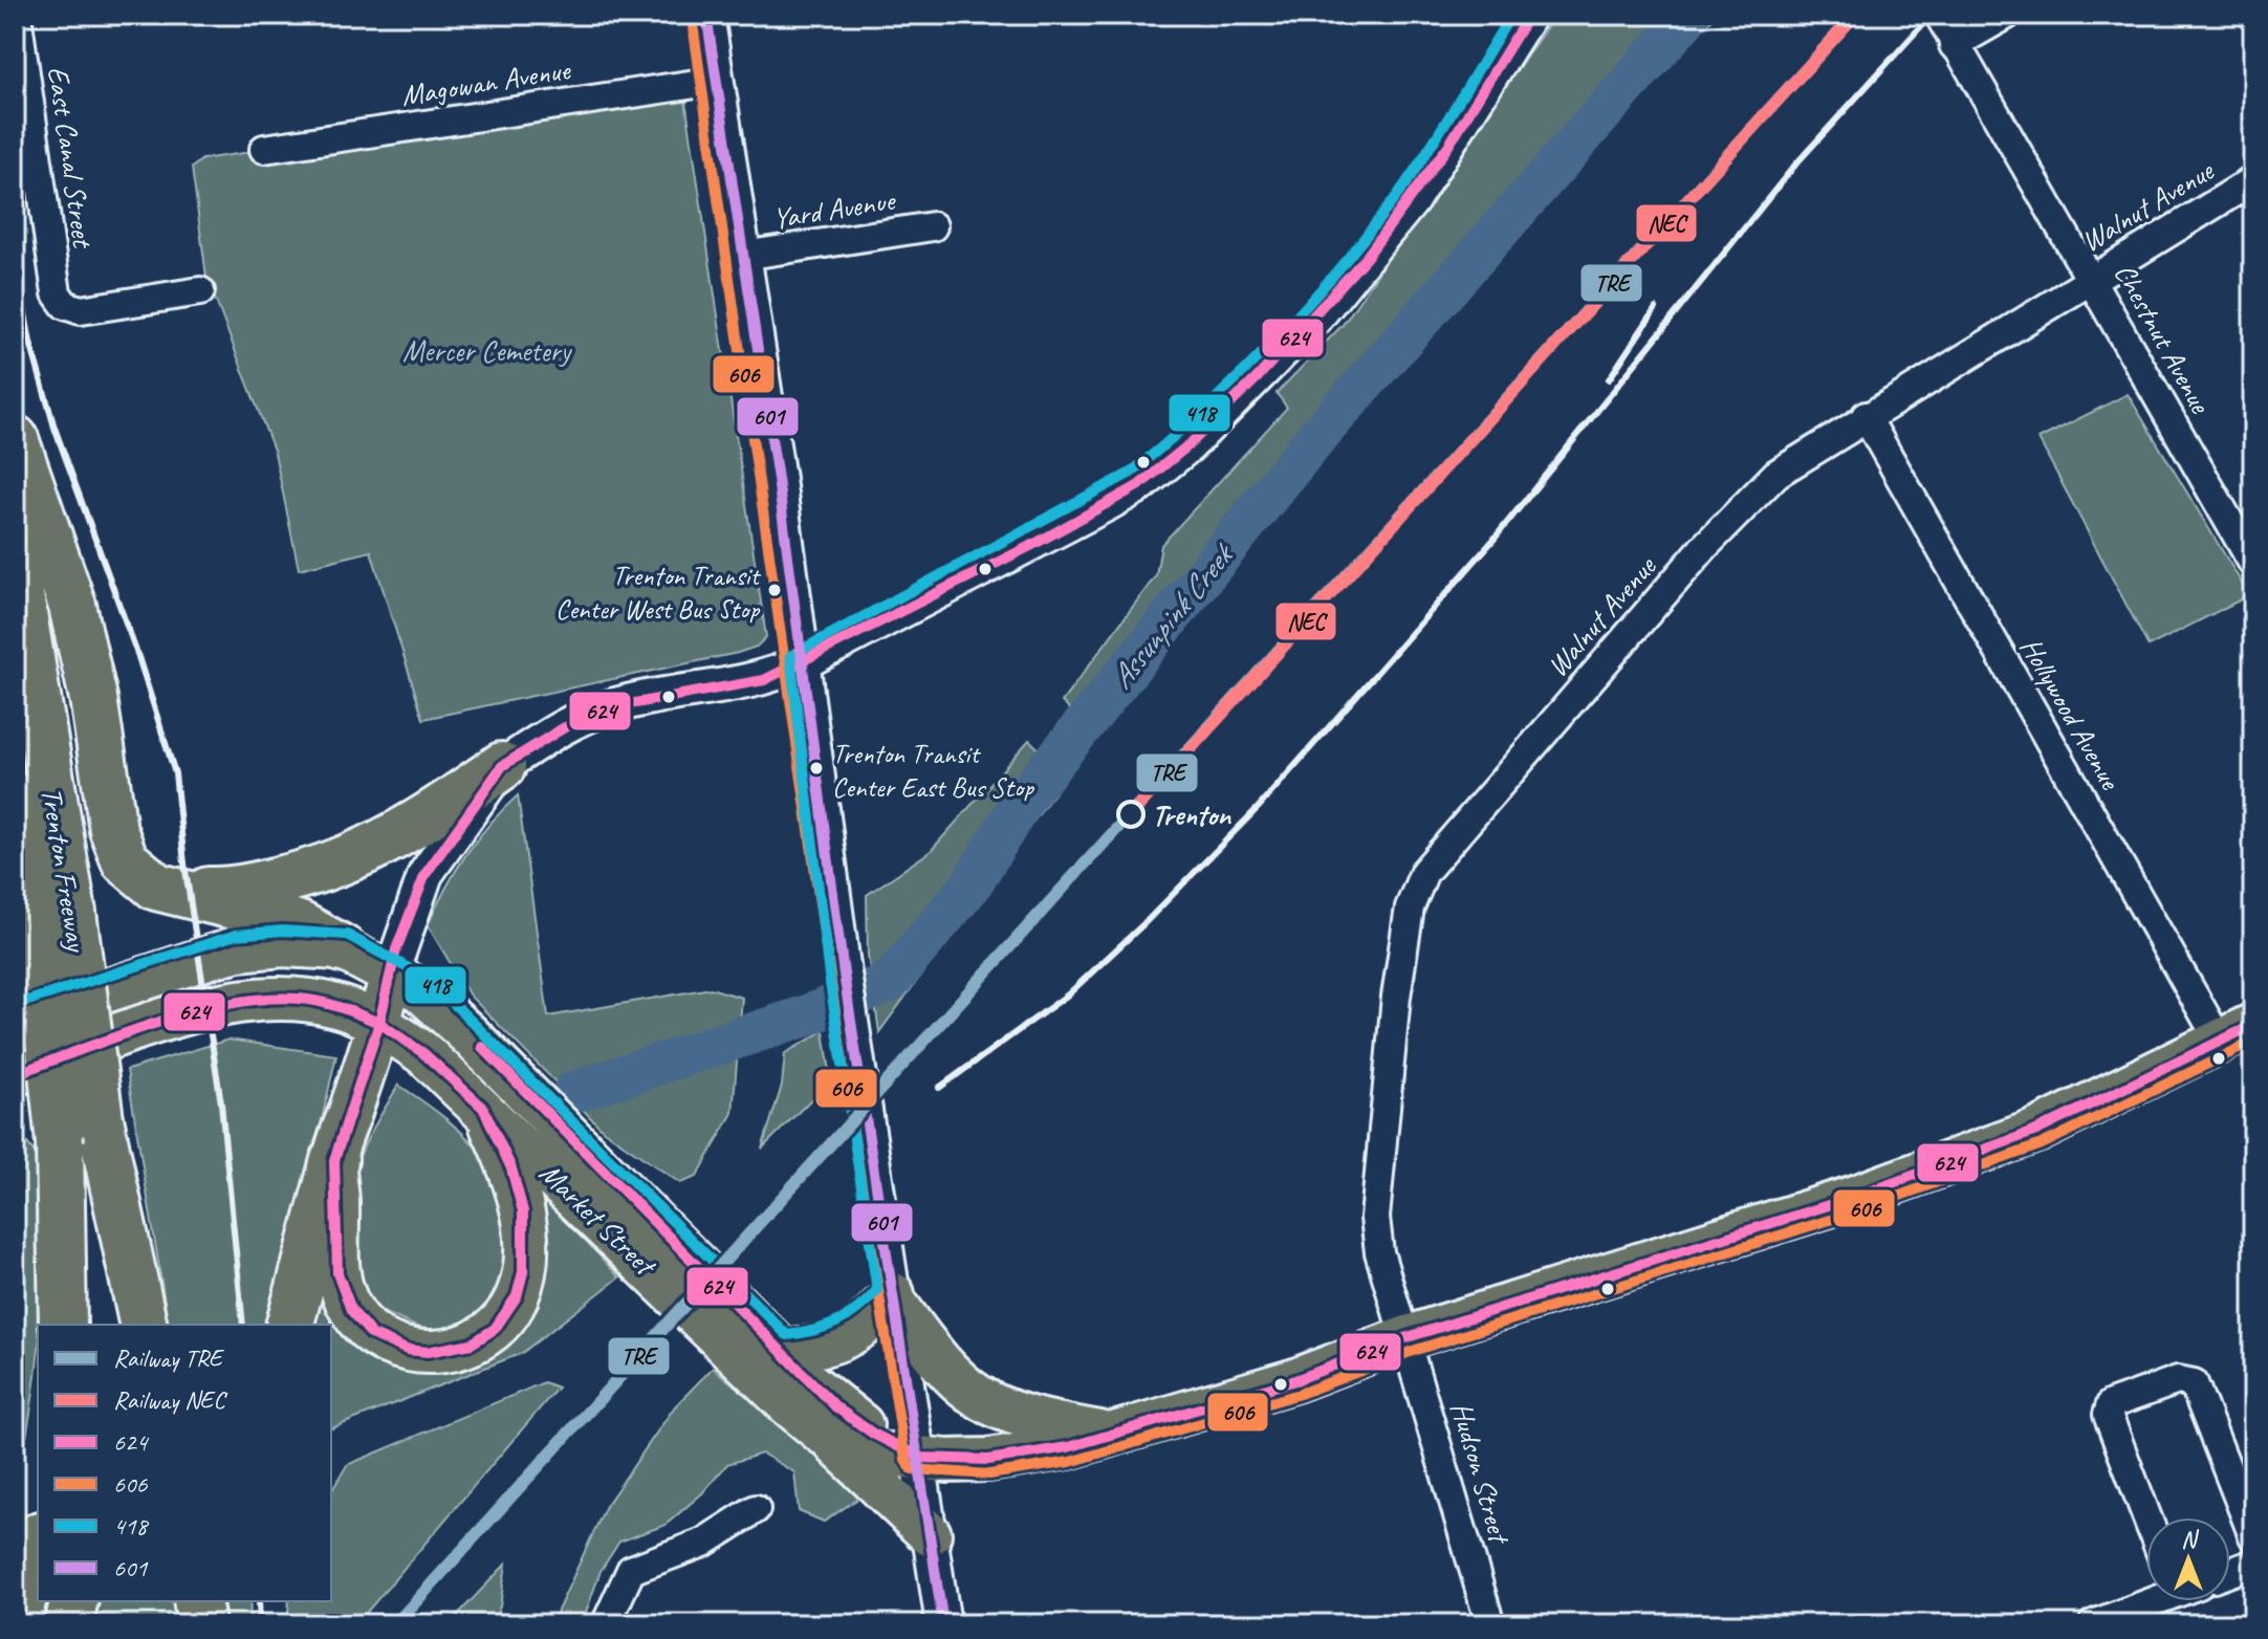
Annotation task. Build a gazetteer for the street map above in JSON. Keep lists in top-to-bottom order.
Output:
{
  "streets": {
    "highway": ["Trenton Freeway"],
    "main road": ["Market Street"],
    "street": [
      "Magowan Avenue",
      "East Canal Street",
      "Walnut Avenue",
      "Yard Avenue",
      "Chestnut Avenue",
      "Hollywood Avenue",
      "Hudson Street"
    ]
  },
  "crossings": [
    ["Walnut Avenue", "Chestnut Avenue"],
    ["Walnut Avenue", "Hollywood Avenue"],
    ["Walnut Avenue", "Hudson Street"]
  ],
  "water": ["Assunpink Creek"],
  "parks": ["Mercer Cemetery"],
  "places": ["Trenton Transit Center West Bus Stop", "Trenton Transit Center East Bus Stop", "Trenton"],
  "lines": [
    "rail line TRE",
    "transit line 624",
    "transit line 418",
    "transit line 601",
    "transit line 606",
    "rail line NEC"
  ],
  "legend": [
    "Railway TRE",
    "Railway NEC",
    "624",
    "606",
    "418",
    "601"
  ],
  "north": "top"
}
